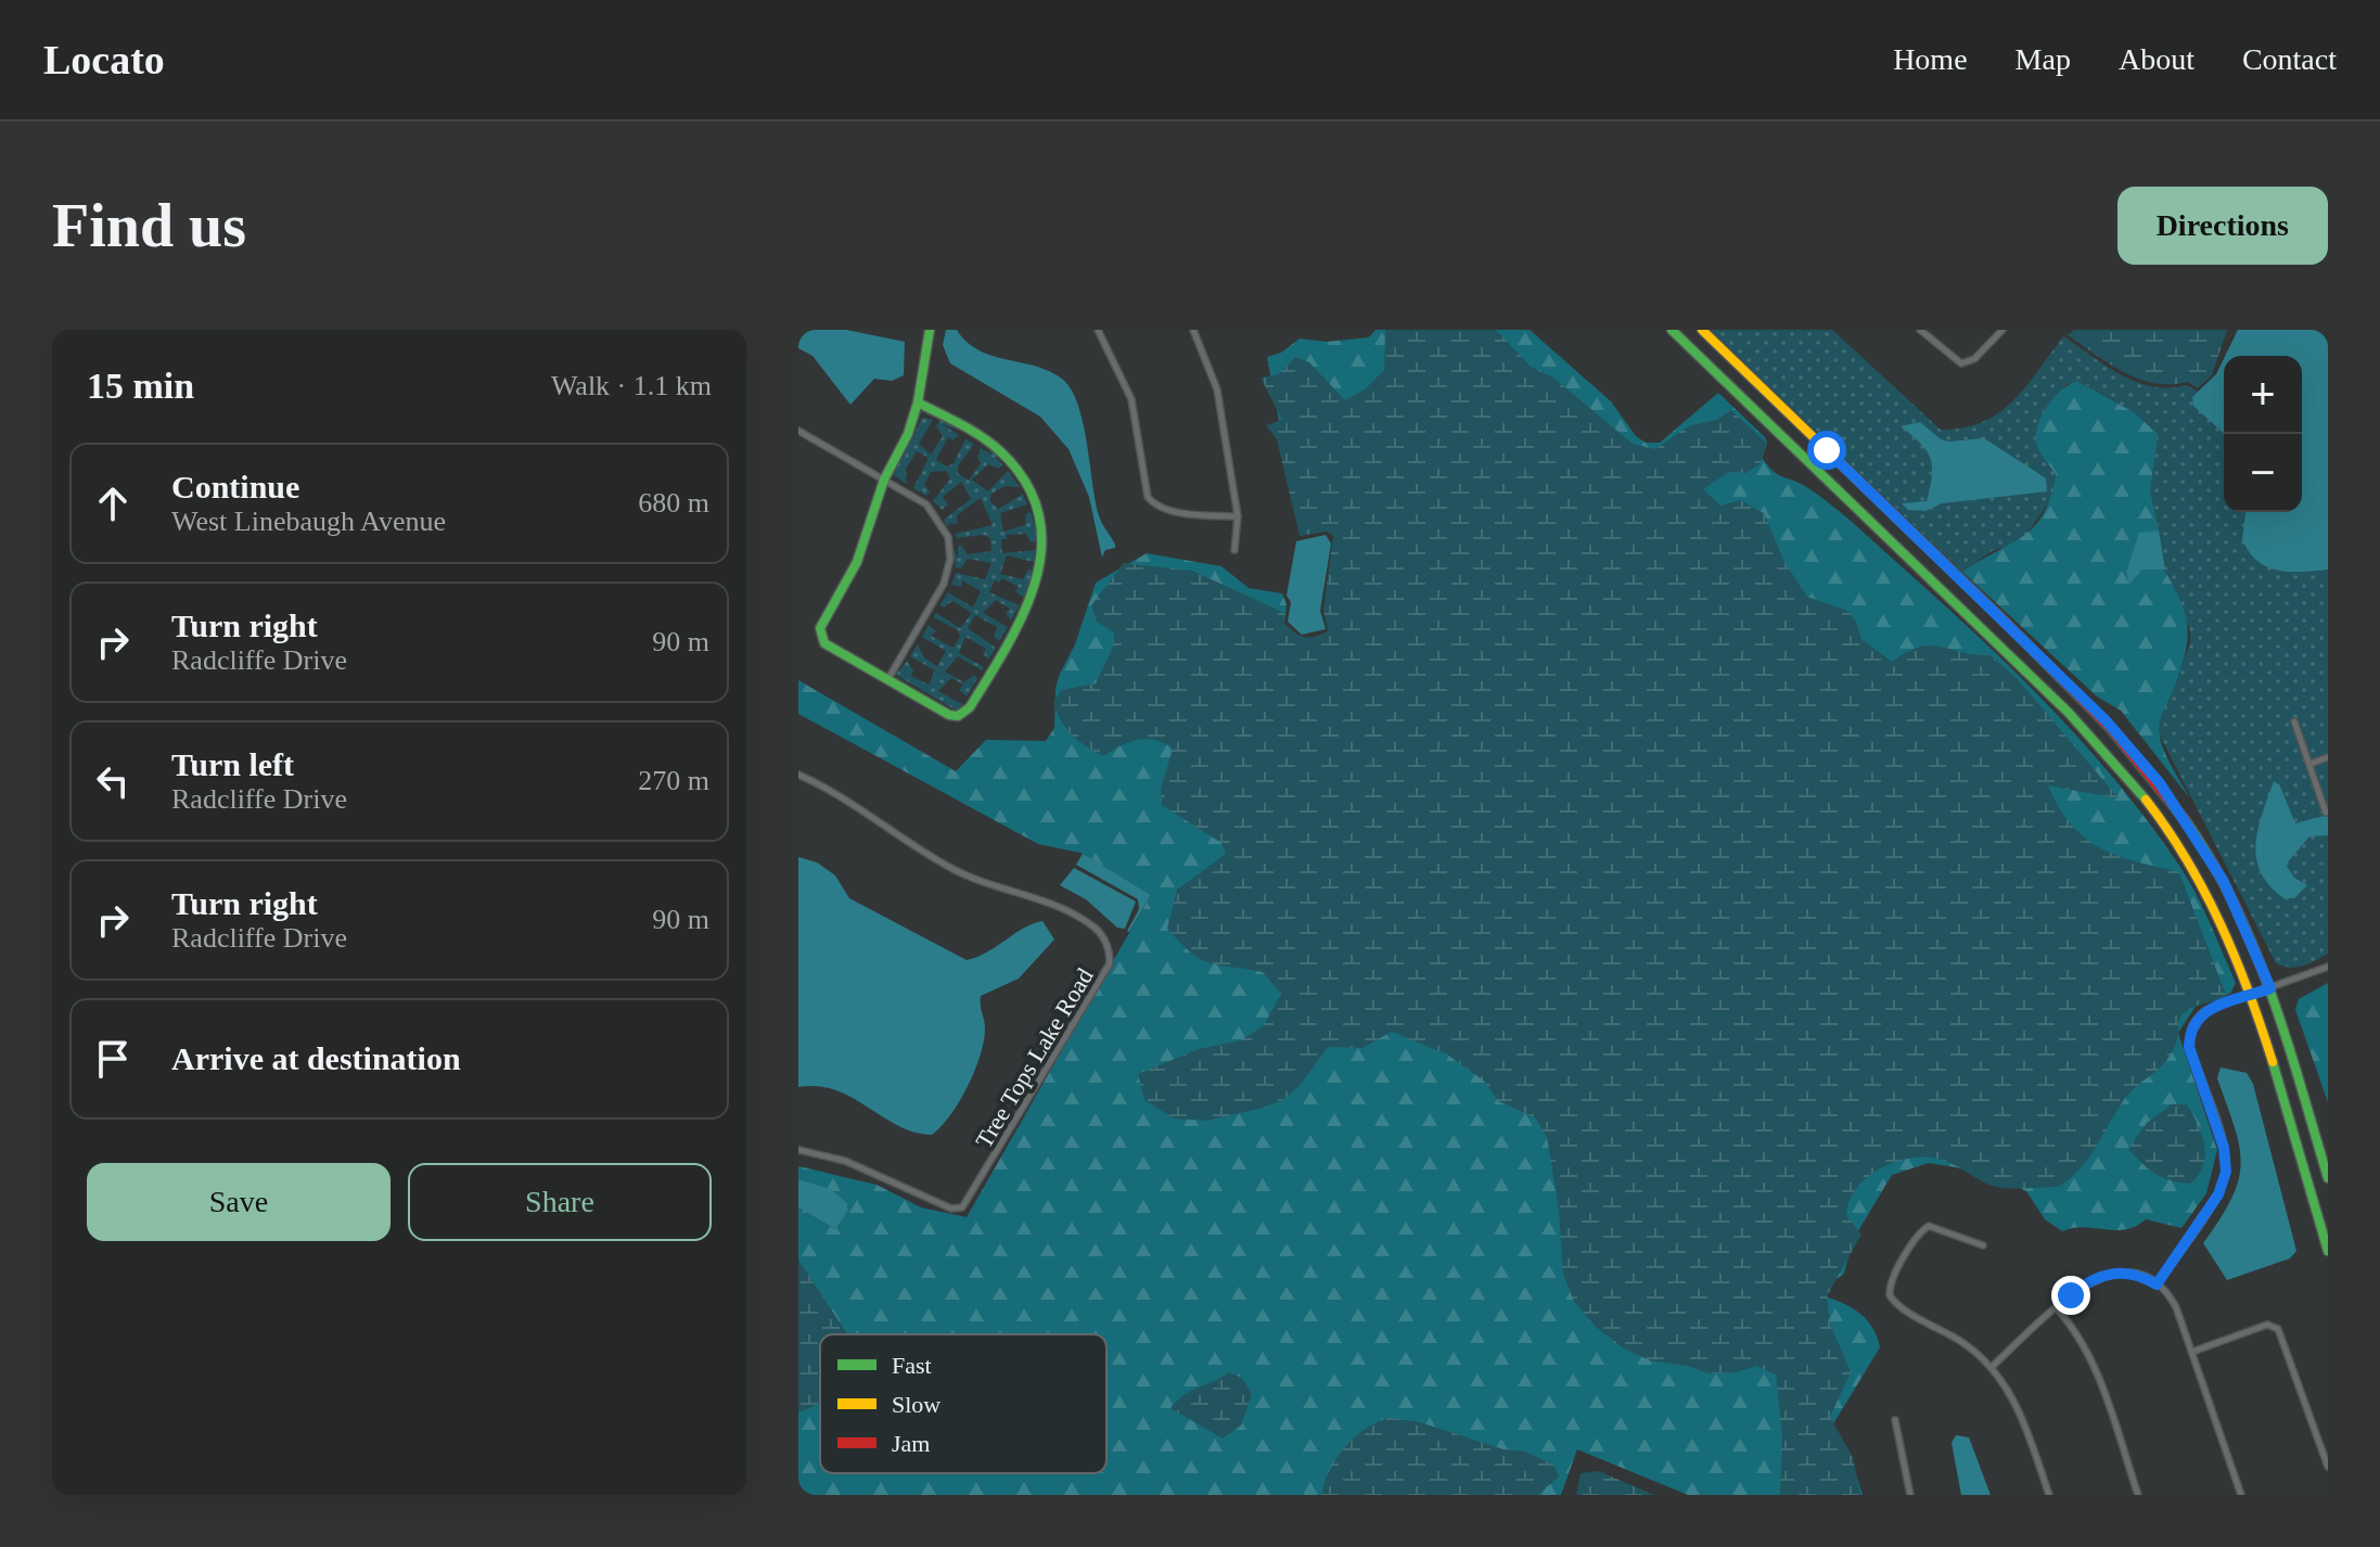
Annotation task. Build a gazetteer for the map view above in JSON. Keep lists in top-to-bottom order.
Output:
{
  "streets": {
    "street": ["Tree Tops Lake Road"]
  },
  "legend": ["Fast", "Slow", "Jam"],
  "page": {
    "header": "Locato",
    "nav": [
      "Home",
      "Map",
      "About",
      "Contact"
    ],
    "buttons": [
      "Directions",
      ["Save", "Share"]
    ],
    "title": "Find us",
    "heading": ["15 min", "Walk · 1.1 km"],
    "map_buttons": ["+", "−"],
    "list": [
      ["Continue", "West Linebaugh Avenue", "680 m"],
      ["Turn right", "Radcliffe Drive", "90 m"],
      ["Turn left", "Radcliffe Drive", "270 m"],
      ["Turn right", "Radcliffe Drive", "90 m"],
      "Arrive at destination"
    ]
  }
}
